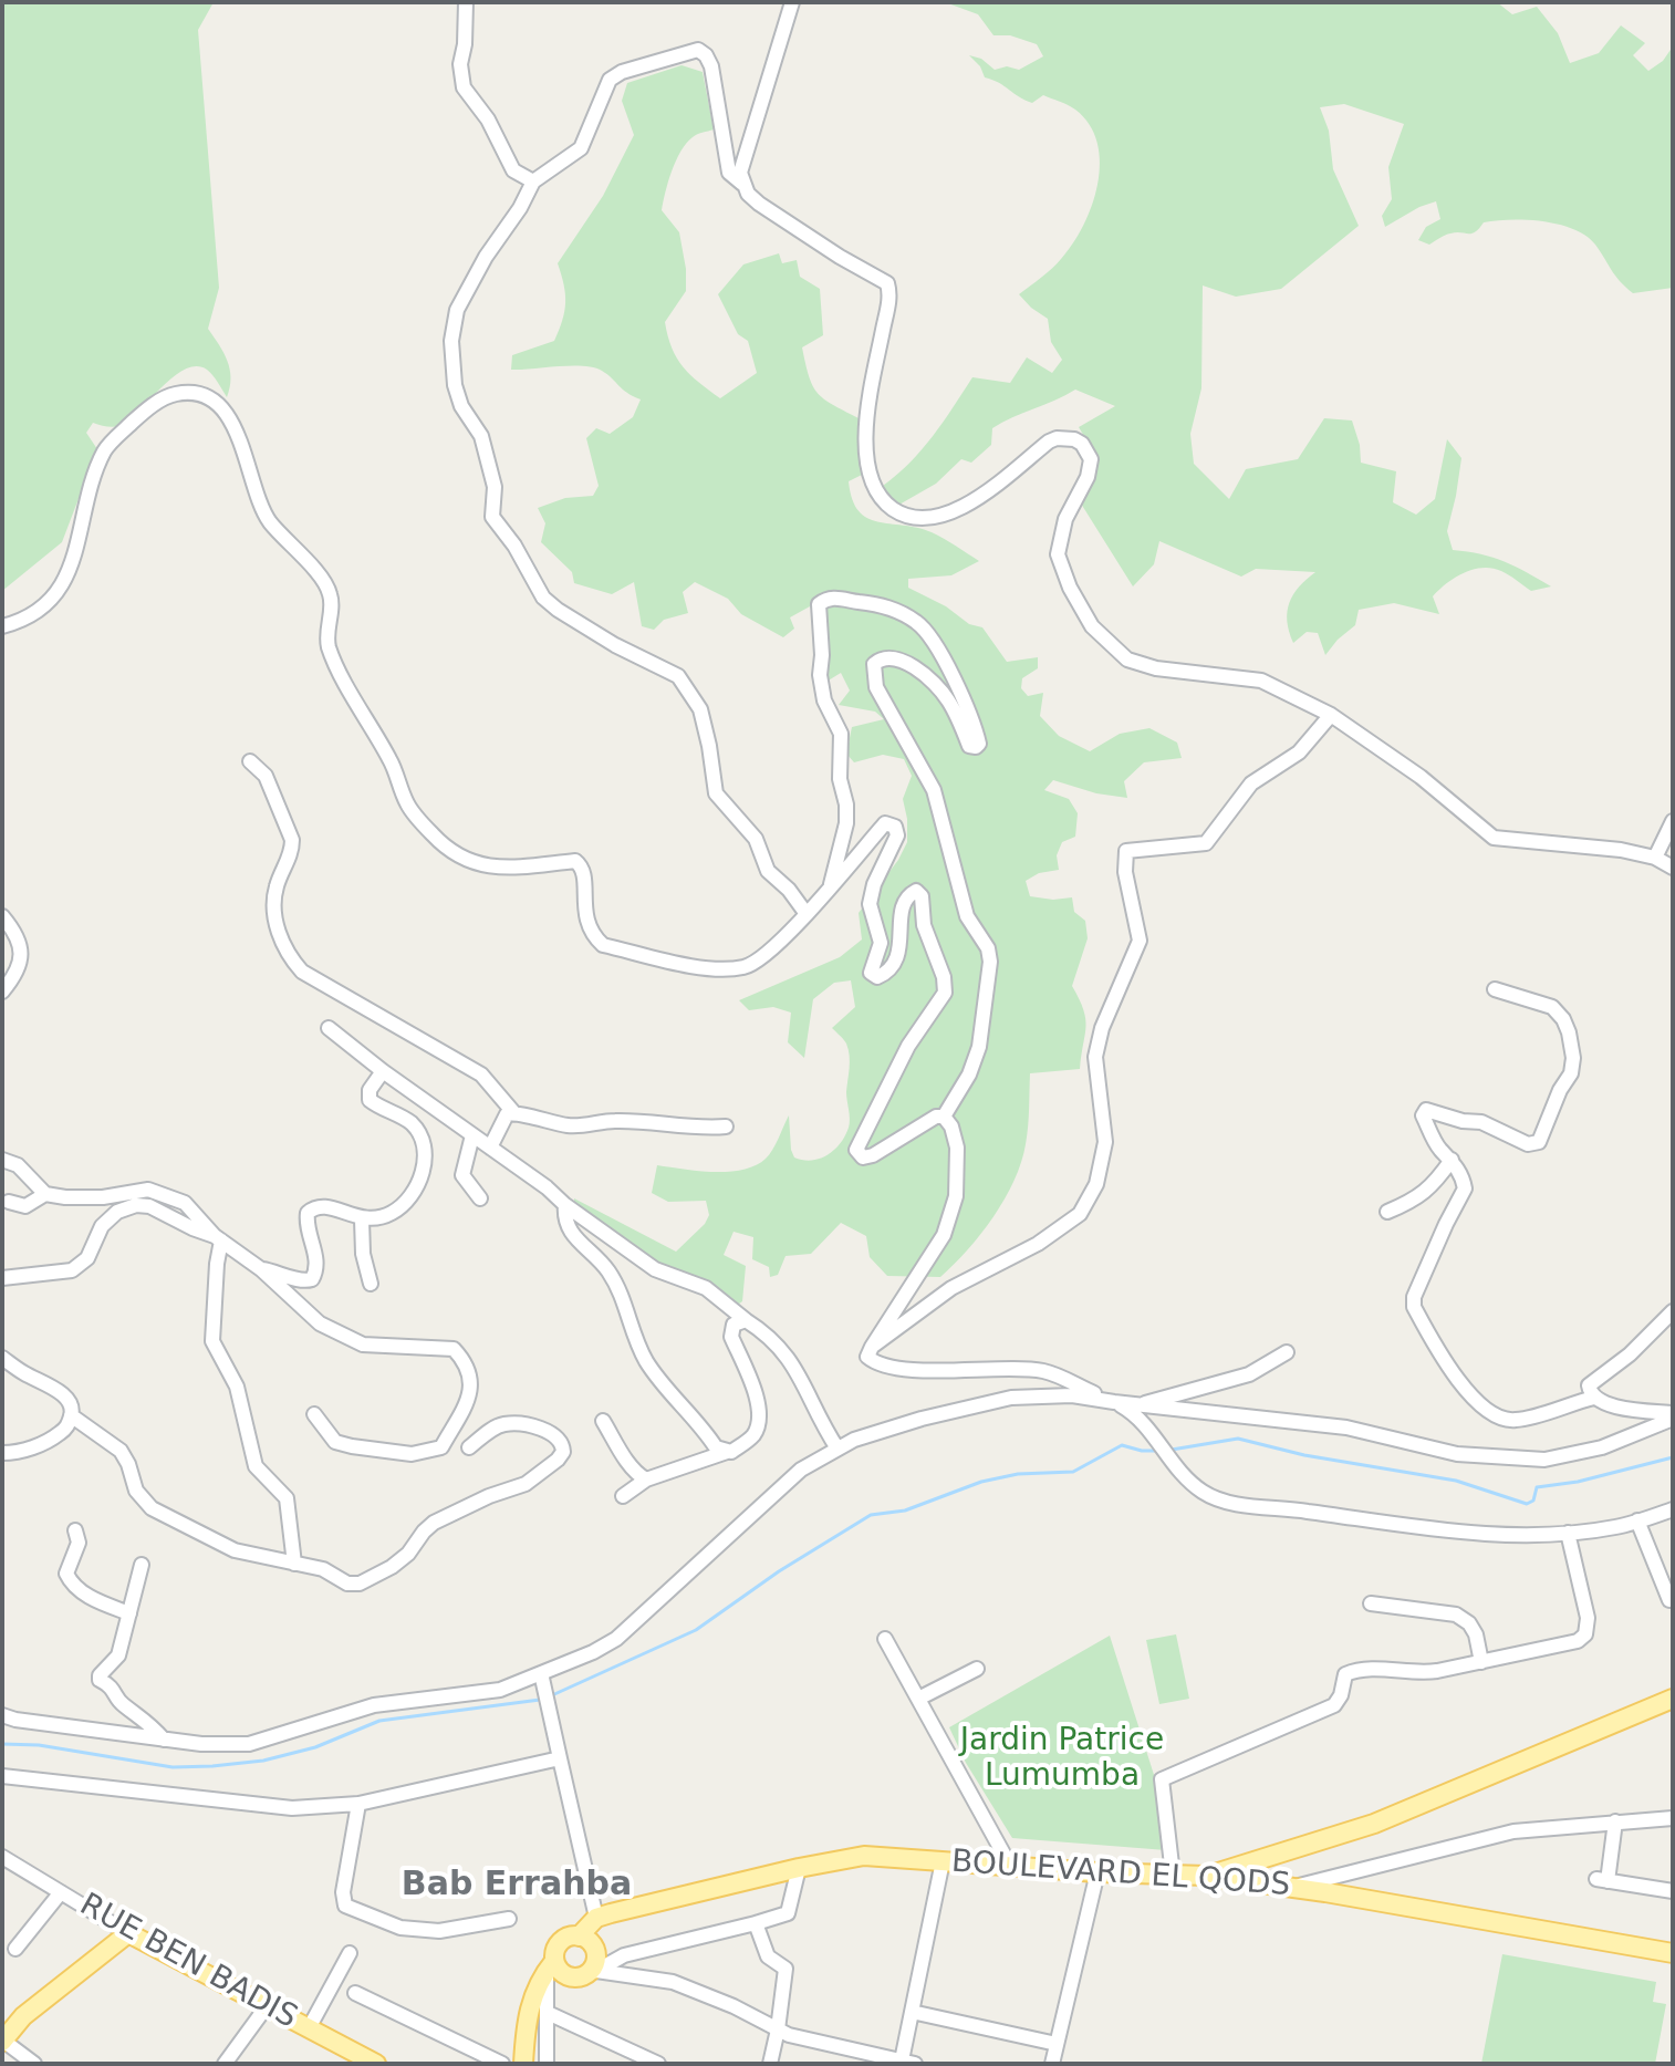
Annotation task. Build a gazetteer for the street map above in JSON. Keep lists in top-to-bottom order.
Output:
{
  "streets": {
    "main road": ["BOULEVARD EL QODS", "RUE BEN BADIS"]
  },
  "districts": ["Bab Errahba"],
  "parks": ["Jardin Patrice Lumumba"]
}
